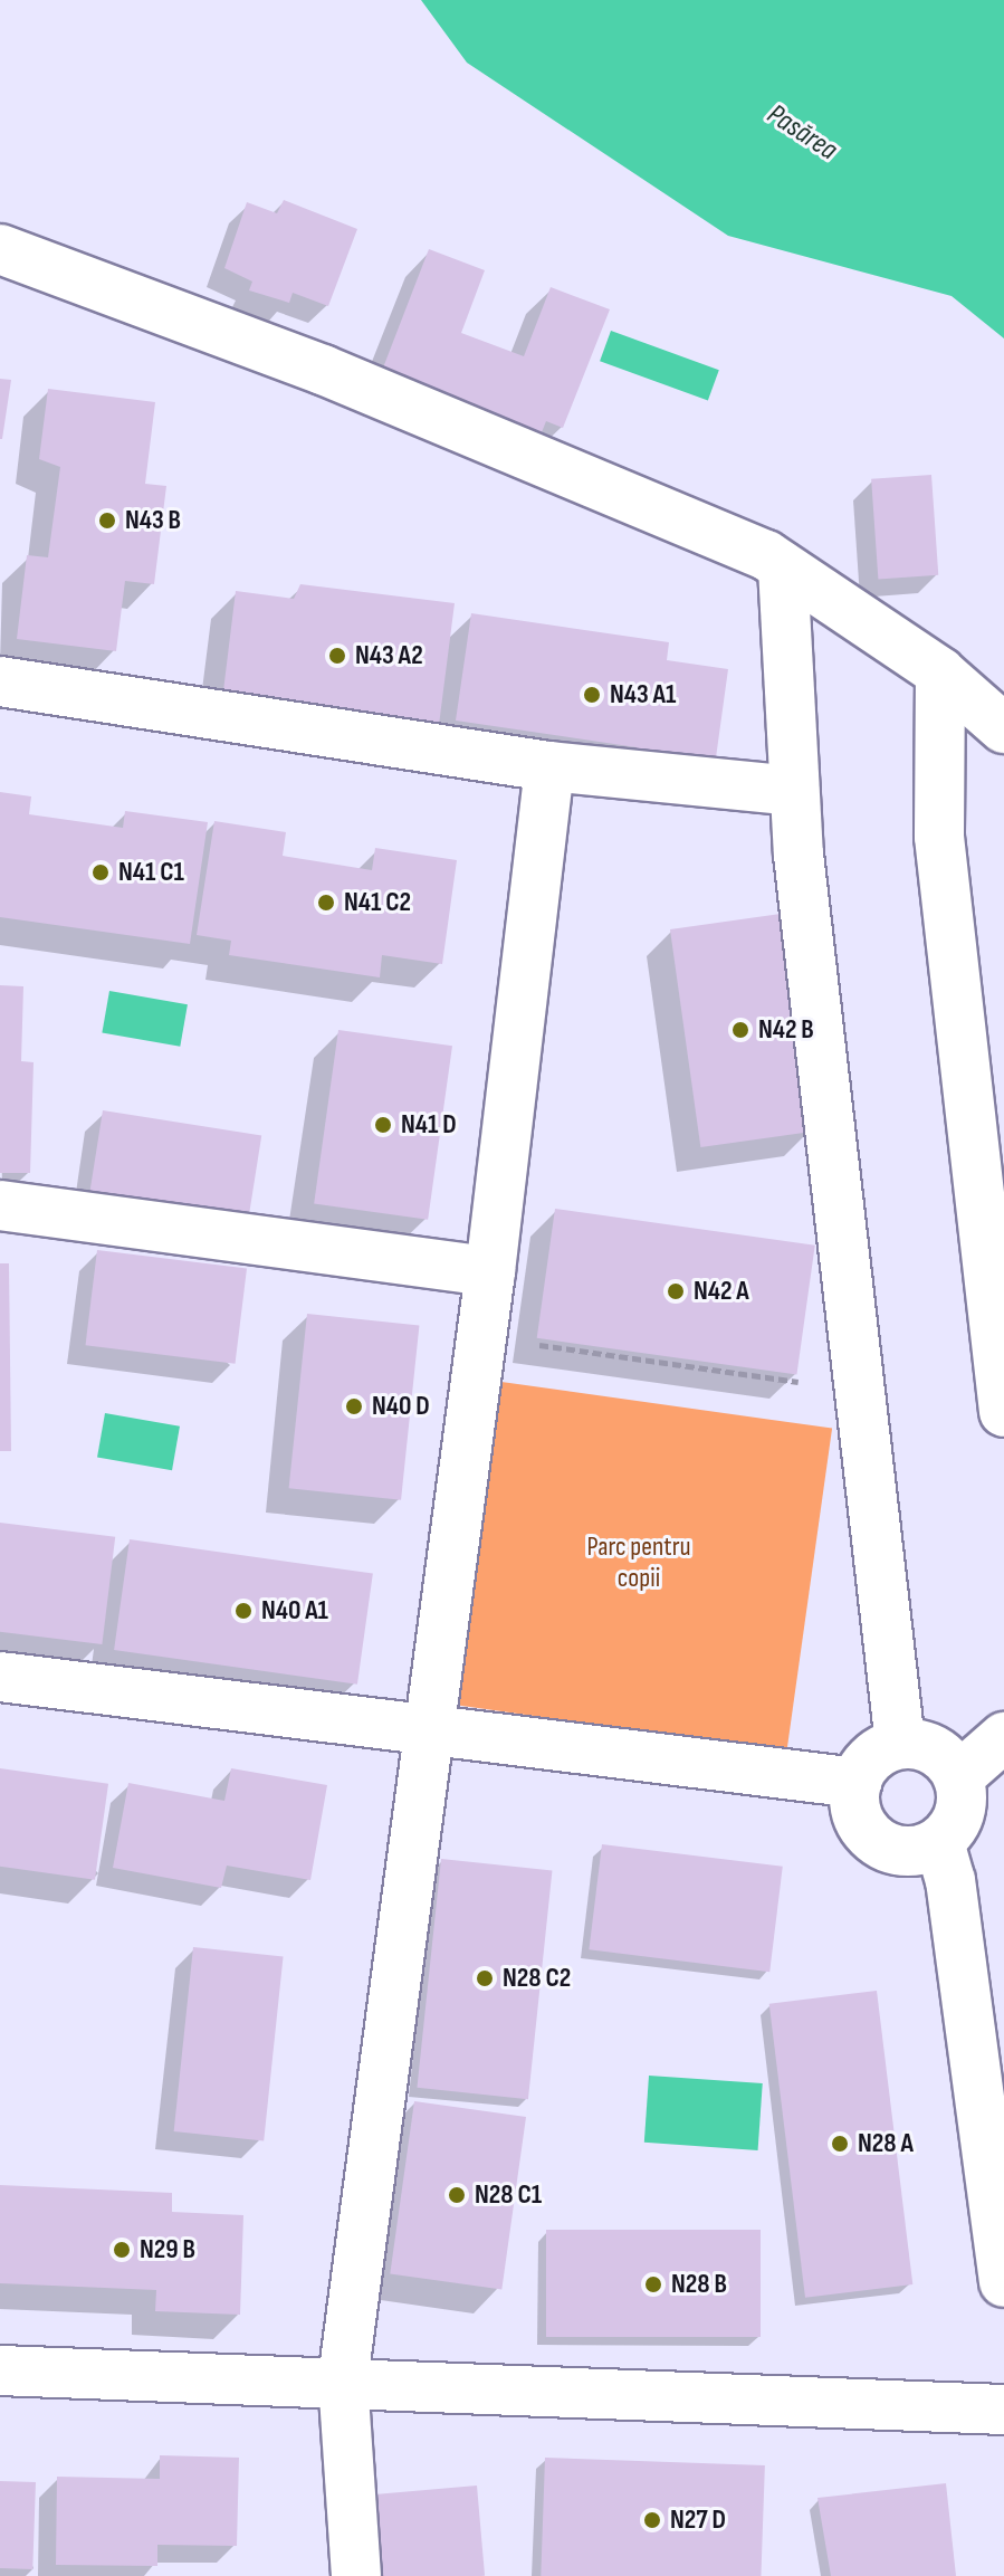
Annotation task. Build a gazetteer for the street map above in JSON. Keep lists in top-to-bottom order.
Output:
{
  "water": ["Pasărea"],
  "parks": ["Parc pentru copii"],
  "places": [
    "N43 B",
    "N43 A2",
    "N43 A1",
    "N41 C1",
    "N41 C2",
    "N42 B",
    "N41 D",
    "N42 A",
    "N40 D",
    "N40 A1",
    "N28 C2",
    "N28 A",
    "N28 C1",
    "N29 B",
    "N28 B",
    "N27 D"
  ]
}
